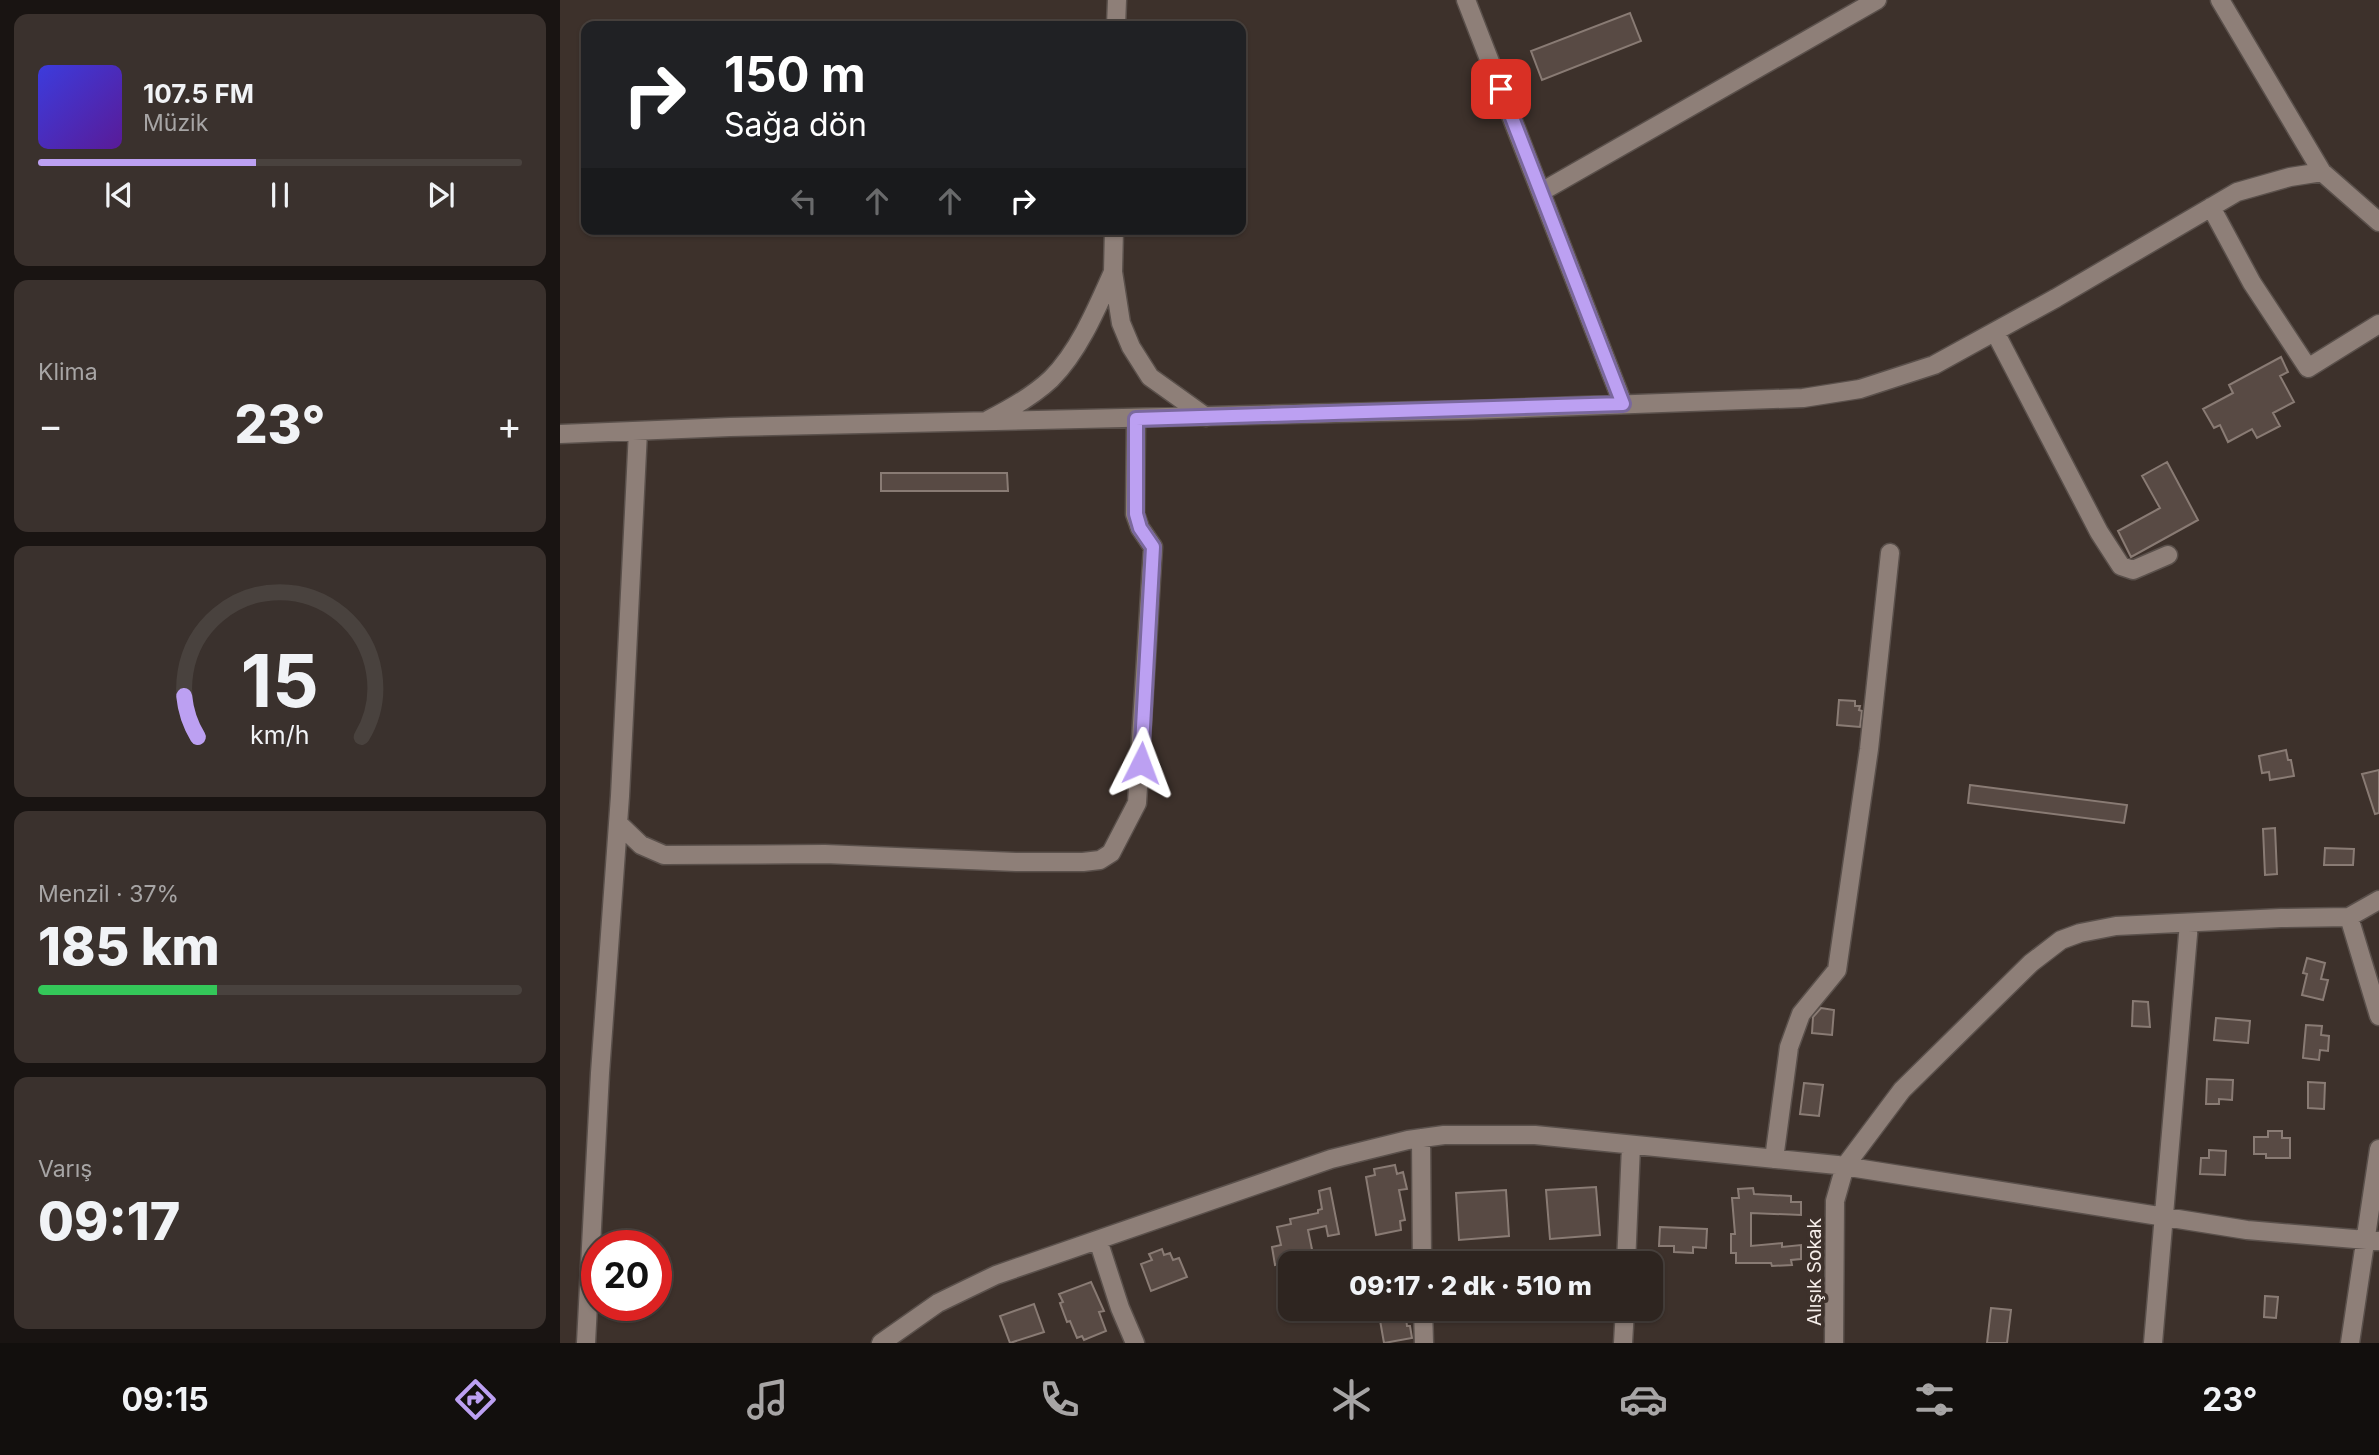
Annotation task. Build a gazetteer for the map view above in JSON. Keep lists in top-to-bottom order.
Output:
{
  "streets": {
    "street": ["Alışık Sokak"]
  },
  "page": {
    "turn": ["150 m", "Sağa dön"],
    "song": ["107.5 FM", "Müzik"],
    "tile": [
      "Klima",
      ["Menzil · 37%", "185 km"],
      ["Varış", "09:17"]
    ],
    "heat": ["−", "23°", "+"],
    "limit": "20",
    "trip": "09:17 · 2 dk · 510 m",
    "tabs": ["09:15", "23°"],
    "gauge": ["15", "km/h"]
  }
}
